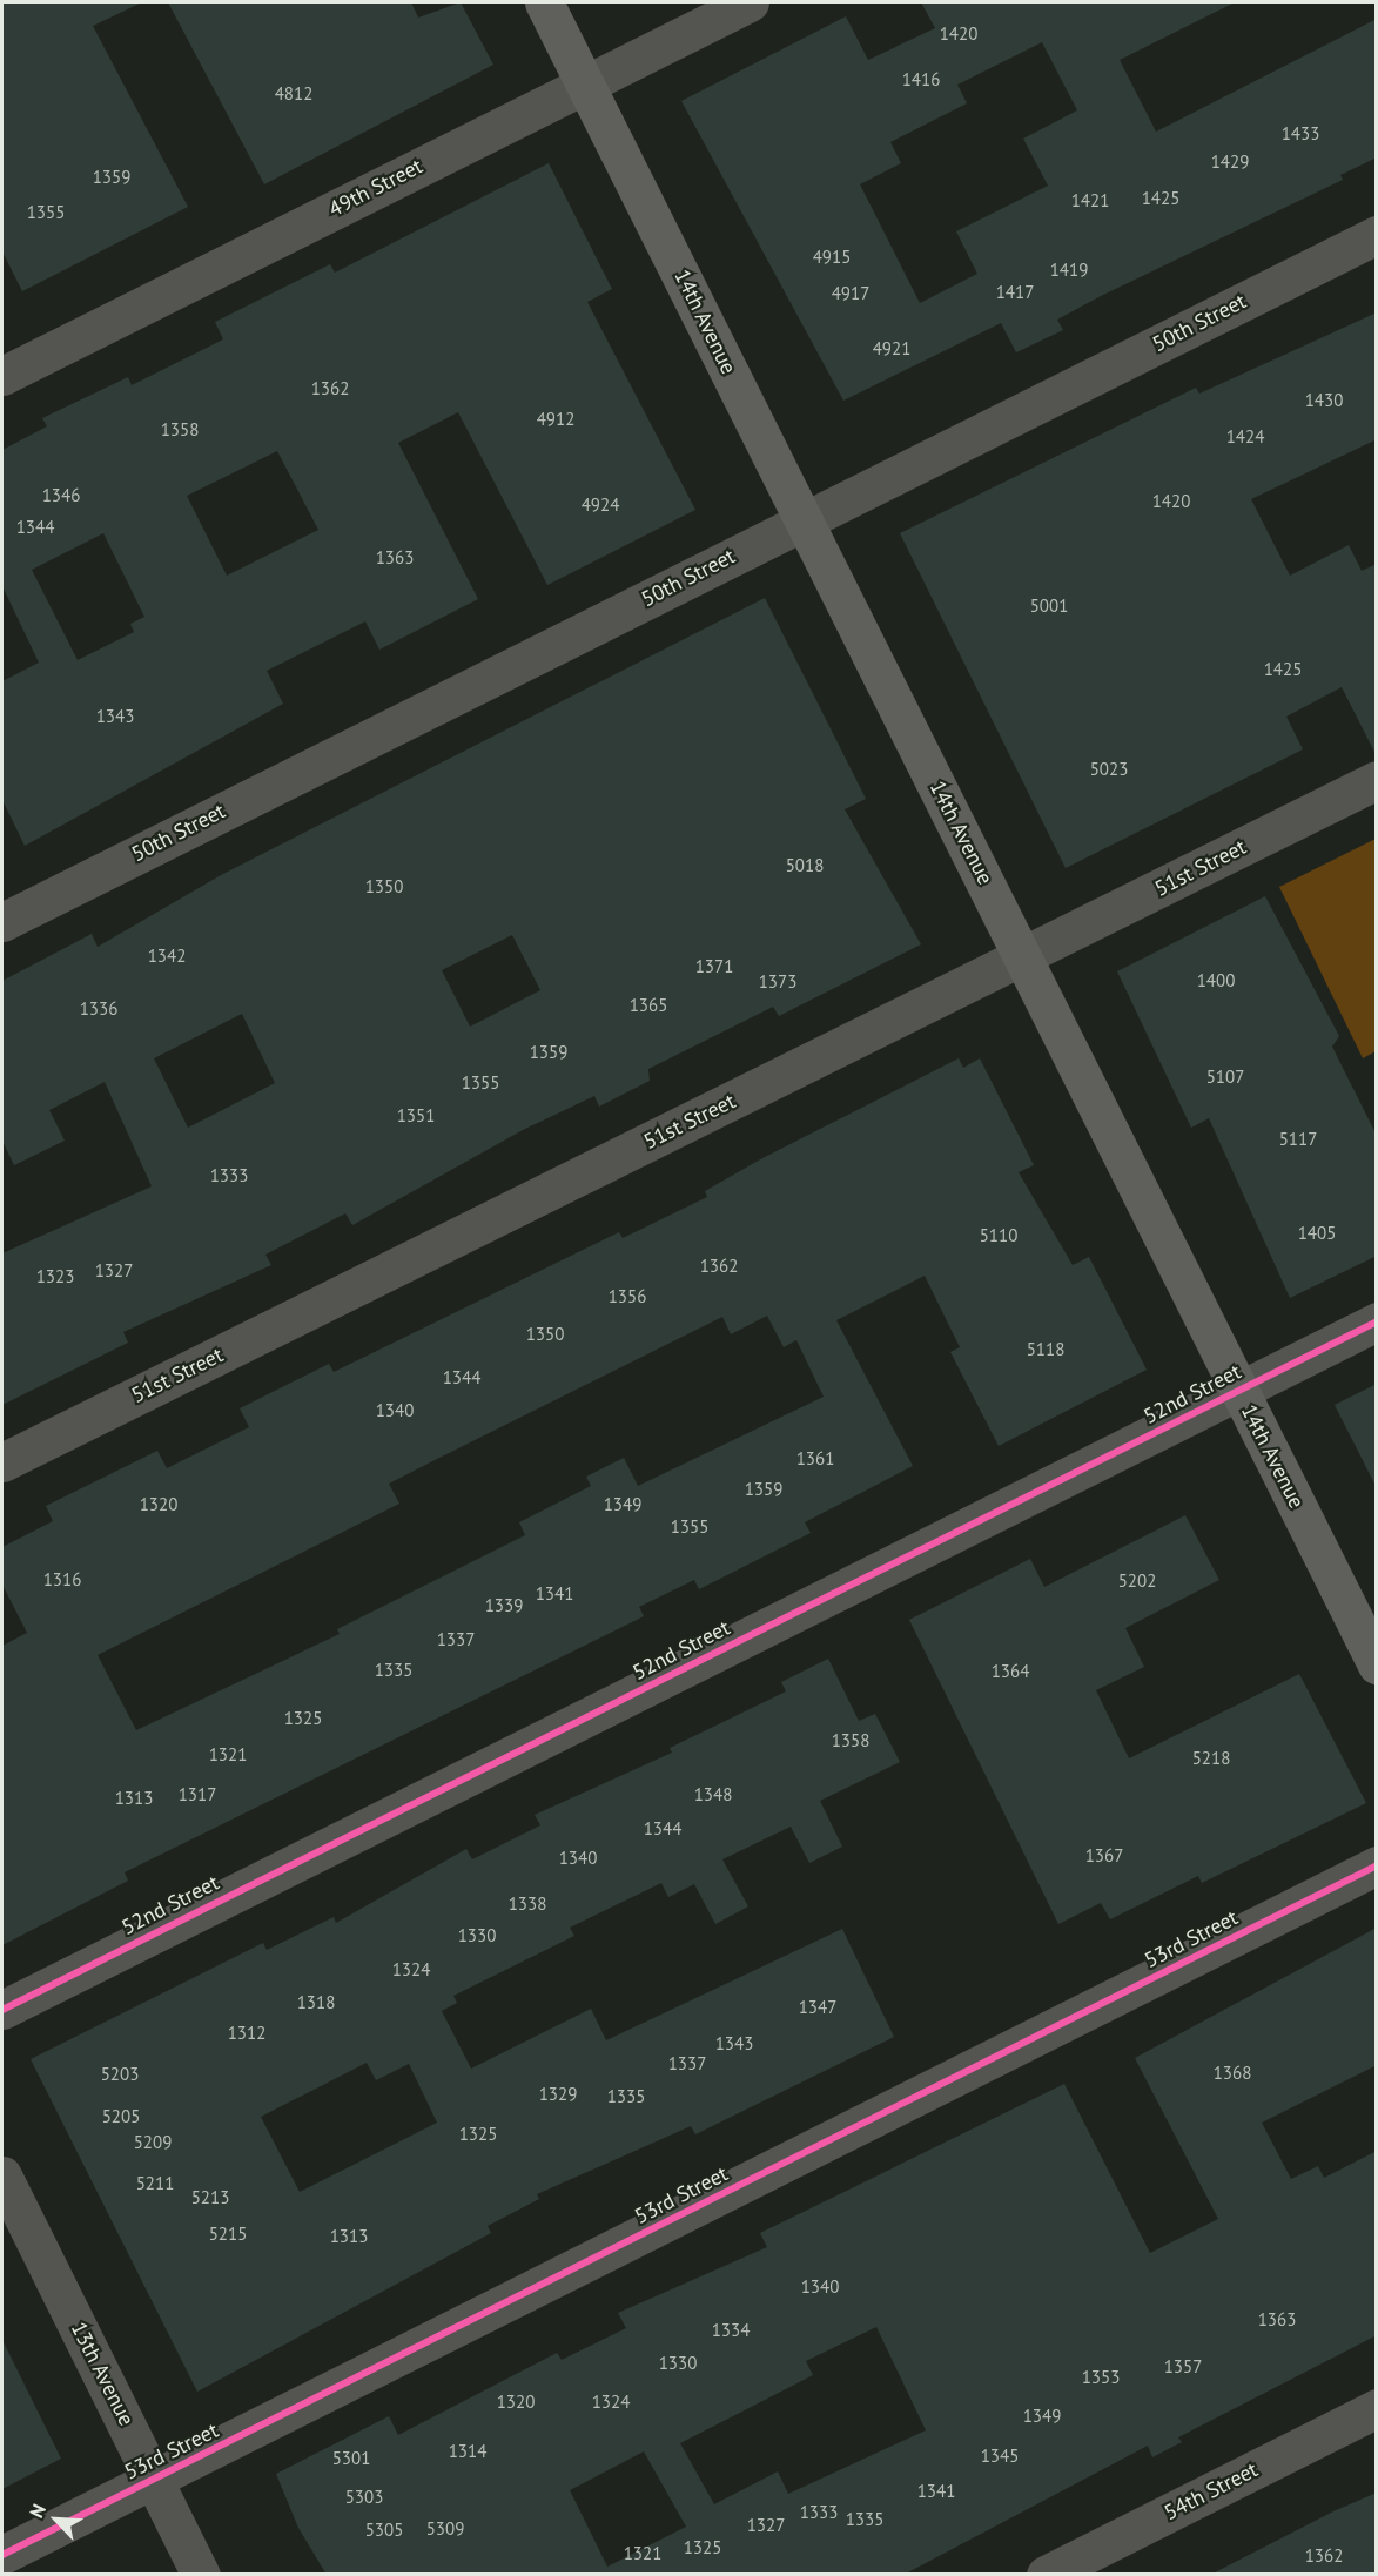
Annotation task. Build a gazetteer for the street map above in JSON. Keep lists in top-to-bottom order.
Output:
{
  "streets": {
    "main road": ["14th Avenue"],
    "street": [
      "49th Street",
      "50th Street",
      "51st Street",
      "52nd Street",
      "53rd Street",
      "13th Avenue",
      "54th Street"
    ]
  },
  "crossings": [
    ["49th Street", "14th Avenue"],
    ["14th Avenue", "50th Street"],
    ["14th Avenue", "51st Street"],
    ["14th Avenue", "52nd Street"],
    ["53rd Street", "13th Avenue"]
  ],
  "house_numbers": [
    "1420",
    "1416",
    "4812",
    "1433",
    "1429",
    "1359",
    "1425",
    "1421",
    "1355",
    "4915",
    "1419",
    "1417",
    "4917",
    "4921",
    "1362",
    "1430",
    "4912",
    "1358",
    "1424",
    "1346",
    "1420",
    "4924",
    "1344",
    "1363",
    "5001",
    "1425",
    "1343",
    "5023",
    "5018",
    "1350",
    "1342",
    "1371",
    "1400",
    "1373",
    "1365",
    "1336",
    "1359",
    "5107",
    "1355",
    "1351",
    "5117",
    "1333",
    "1405",
    "5110",
    "1362",
    "1327",
    "1323",
    "1356",
    "1350",
    "5118",
    "1344",
    "1340",
    "1361",
    "1359",
    "1320",
    "1349",
    "1355",
    "1316",
    "5202",
    "1341",
    "1339",
    "1337",
    "1335",
    "1364",
    "1325",
    "1358",
    "1321",
    "5218",
    "1317",
    "1348",
    "1313",
    "1344",
    "1367",
    "1340",
    "1338",
    "1330",
    "1324",
    "1318",
    "1347",
    "1312",
    "1343",
    "1337",
    "1368",
    "5203",
    "1329",
    "1335",
    "5205",
    "1325",
    "5209",
    "5211",
    "5213",
    "5215",
    "1313",
    "1340",
    "1363",
    "1334",
    "1330",
    "1357",
    "1353",
    "1320",
    "1324",
    "1349",
    "1314",
    "1345",
    "5301",
    "1341",
    "5303",
    "1333",
    "1335",
    "1327",
    "5309",
    "5305",
    "1325",
    "1321",
    "1362"
  ],
  "north": "top left"
}
